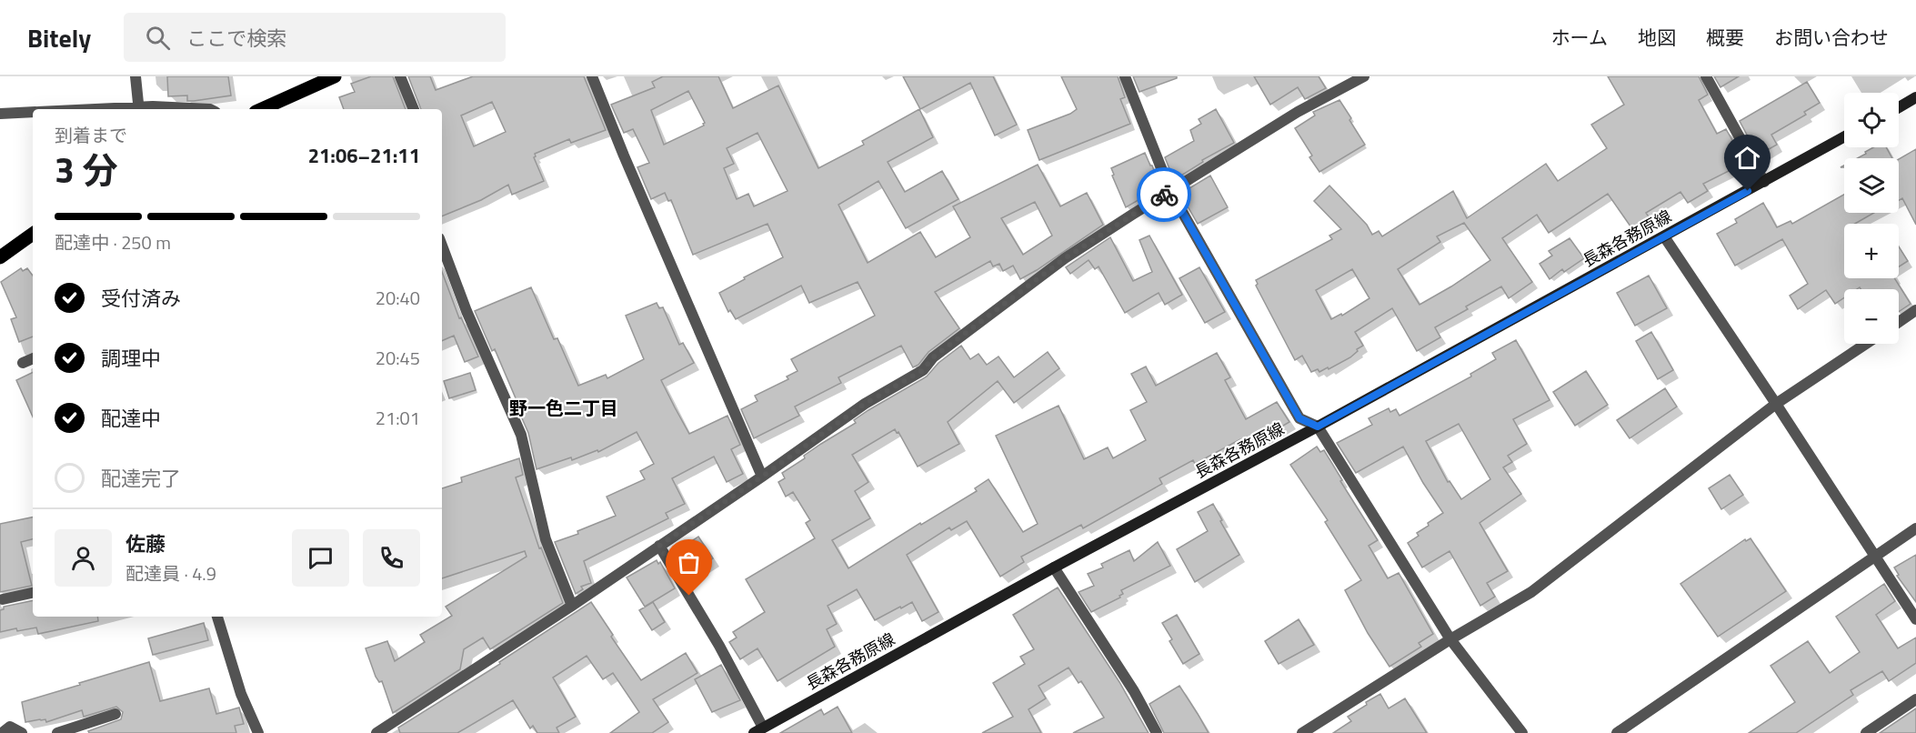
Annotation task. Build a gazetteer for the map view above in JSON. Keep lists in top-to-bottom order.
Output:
{
  "streets": {
    "main road": ["長森各務原線"]
  },
  "districts": ["野一色二丁目"],
  "page": {
    "header": "Bitely",
    "search": "ここで検索",
    "nav": [
      "ホーム",
      "地図",
      "概要",
      "お問い合わせ"
    ],
    "map_buttons": ["+", "−"],
    "heading": ["3 分", "到着まで", "21:06–21:11"],
    "panel": ["佐藤", "配達員 · 4.9"],
    "bar": "配達中 · 250 m",
    "list": [
      ["受付済み", "20:40"],
      ["調理中", "20:45"],
      ["配達中", "21:01"],
      "配達完了"
    ]
  }
}
